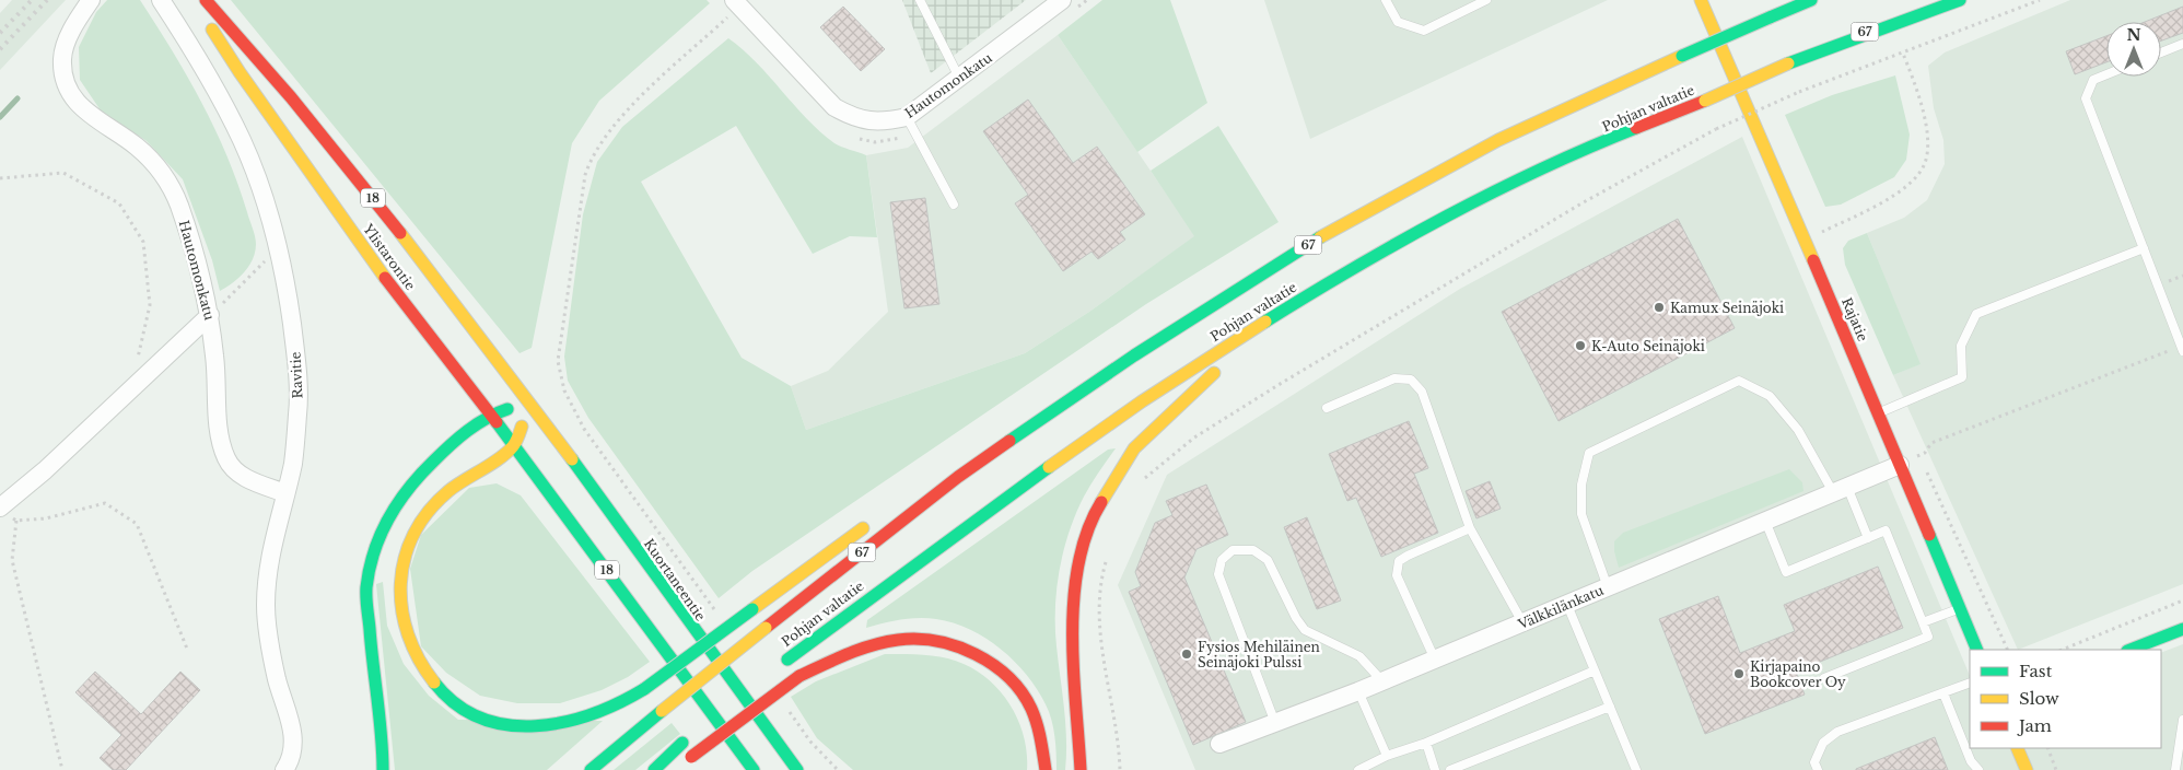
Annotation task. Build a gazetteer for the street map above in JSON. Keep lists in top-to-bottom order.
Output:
{
  "streets": {
    "main road": [
      "67",
      "Pohjan valtatie",
      "18",
      "Ylistarontie",
      "Rajatie",
      "Kuortaneentie"
    ],
    "street": ["Hautomonkatu", "Ravitie", "Välkkilänkatu"]
  },
  "crossings": [
    ["Hautomonkatu", "Ravitie"],
    ["18", "Ylistarontie"],
    ["Ylistarontie", "Kuortaneentie"],
    ["Rajatie", "Välkkilänkatu"]
  ],
  "places": [
    "Kamux Seinäjoki",
    "K-Auto Seinäjoki",
    "Fysios Mehiläinen Seinäjoki Pulssi",
    "Kirjapaino Bookcover Oy"
  ],
  "legend": ["Fast", "Slow", "Jam"],
  "north": "top"
}
